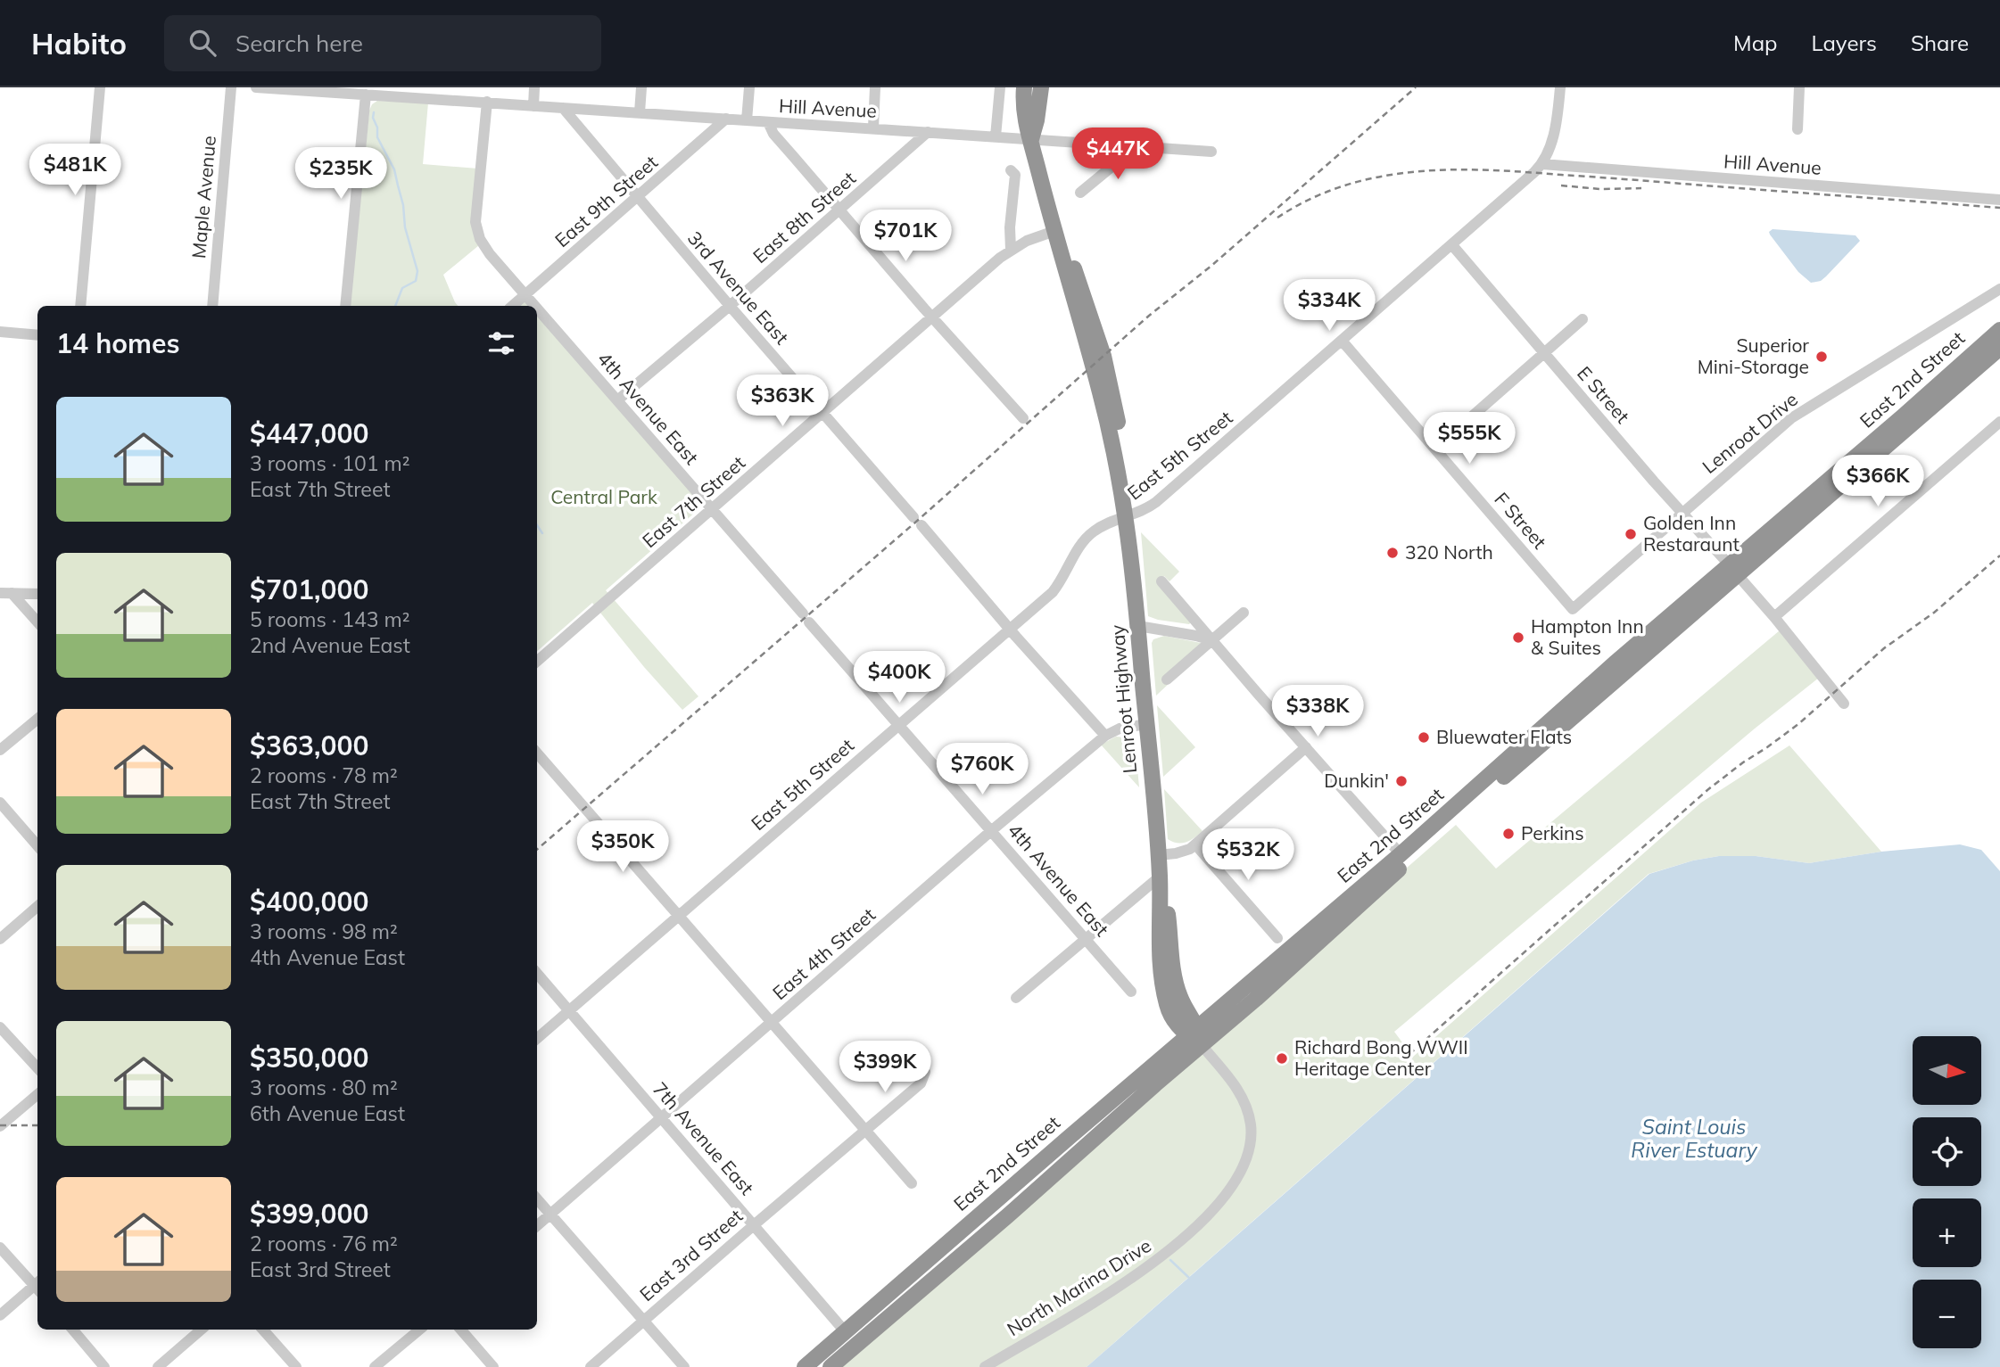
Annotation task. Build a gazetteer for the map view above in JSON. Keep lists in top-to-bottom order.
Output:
{
  "streets": {
    "highway": ["East 2nd Street", "Lenroot Highway"],
    "street": [
      "Hill Avenue",
      "Maple Avenue",
      "East 9th Street",
      "East 8th Street",
      "3rd Avenue East",
      "E Street",
      "4th Avenue East",
      "Lenroot Drive",
      "East 5th Street",
      "East 7th Street",
      "F Street",
      "East 4th Street",
      "7th Avenue East",
      "East 3rd Street",
      "North Marina Drive"
    ]
  },
  "crossings": [
    ["Hill Avenue", "East 9th Street"],
    ["Hill Avenue", "East 8th Street"],
    ["Hill Avenue", "3rd Avenue East"],
    ["Hill Avenue", "4th Avenue East"],
    ["Hill Avenue", "East 5th Street"],
    ["Hill Avenue", "Lenroot Highway"],
    ["East 9th Street", "3rd Avenue East"],
    ["East 9th Street", "4th Avenue East"],
    ["East 8th Street", "3rd Avenue East"],
    ["East 8th Street", "4th Avenue East"],
    ["3rd Avenue East", "East 5th Street"],
    ["3rd Avenue East", "East 7th Street"],
    ["3rd Avenue East", "East 4th Street"],
    ["East 2nd Street", "E Street"],
    ["East 2nd Street", "Lenroot Highway"],
    ["East 2nd Street", "7th Avenue East"],
    ["East 2nd Street", "North Marina Drive"],
    ["E Street", "Lenroot Drive"],
    ["E Street", "East 5th Street"],
    ["4th Avenue East", "East 5th Street"],
    ["4th Avenue East", "East 7th Street"],
    ["4th Avenue East", "East 4th Street"],
    ["Lenroot Drive", "F Street"],
    ["East 5th Street", "F Street"],
    ["East 5th Street", "Lenroot Highway"],
    ["East 5th Street", "7th Avenue East"],
    ["East 7th Street", "Lenroot Highway"],
    ["Lenroot Highway", "East 4th Street"],
    ["Lenroot Highway", "North Marina Drive"],
    ["East 4th Street", "7th Avenue East"],
    ["7th Avenue East", "East 3rd Street"]
  ],
  "water": ["Saint Louis River Estuary"],
  "parks": ["Central Park"],
  "places": [
    "Superior Mini-Storage",
    "Golden Inn Restaraunt",
    "320 North",
    "Hampton Inn & Suites",
    "Bluewater Flats",
    "Dunkin'",
    "Perkins",
    "Richard Bong WWII Heritage Center"
  ],
  "north": "right",
  "page": {
    "header": "Habito",
    "search": "Search here",
    "nav": ["Map", "Layers", "Share"],
    "price": [
      "$447K",
      "$481K",
      "$235K",
      "$701K",
      "$334K",
      "$363K",
      "$555K",
      "$366K",
      "$400K",
      "$338K",
      "$760K",
      "$350K",
      "$532K",
      "$399K"
    ],
    "heading": "14 homes",
    "list": [
      {
        "name": "$447,000",
        "note": "3 rooms · 101 m² · East 7th Street"
      },
      {
        "name": "$701,000",
        "note": "5 rooms · 143 m² · 2nd Avenue East"
      },
      {
        "name": "$363,000",
        "note": "2 rooms · 78 m² · East 7th Street"
      },
      {
        "name": "$400,000",
        "note": "3 rooms · 98 m² · 4th Avenue East"
      },
      {
        "name": "$350,000",
        "note": "3 rooms · 80 m² · 6th Avenue East"
      },
      {
        "name": "$399,000",
        "note": "2 rooms · 76 m² · East 3rd Street"
      }
    ],
    "map_buttons": ["+", "−"]
  }
}
